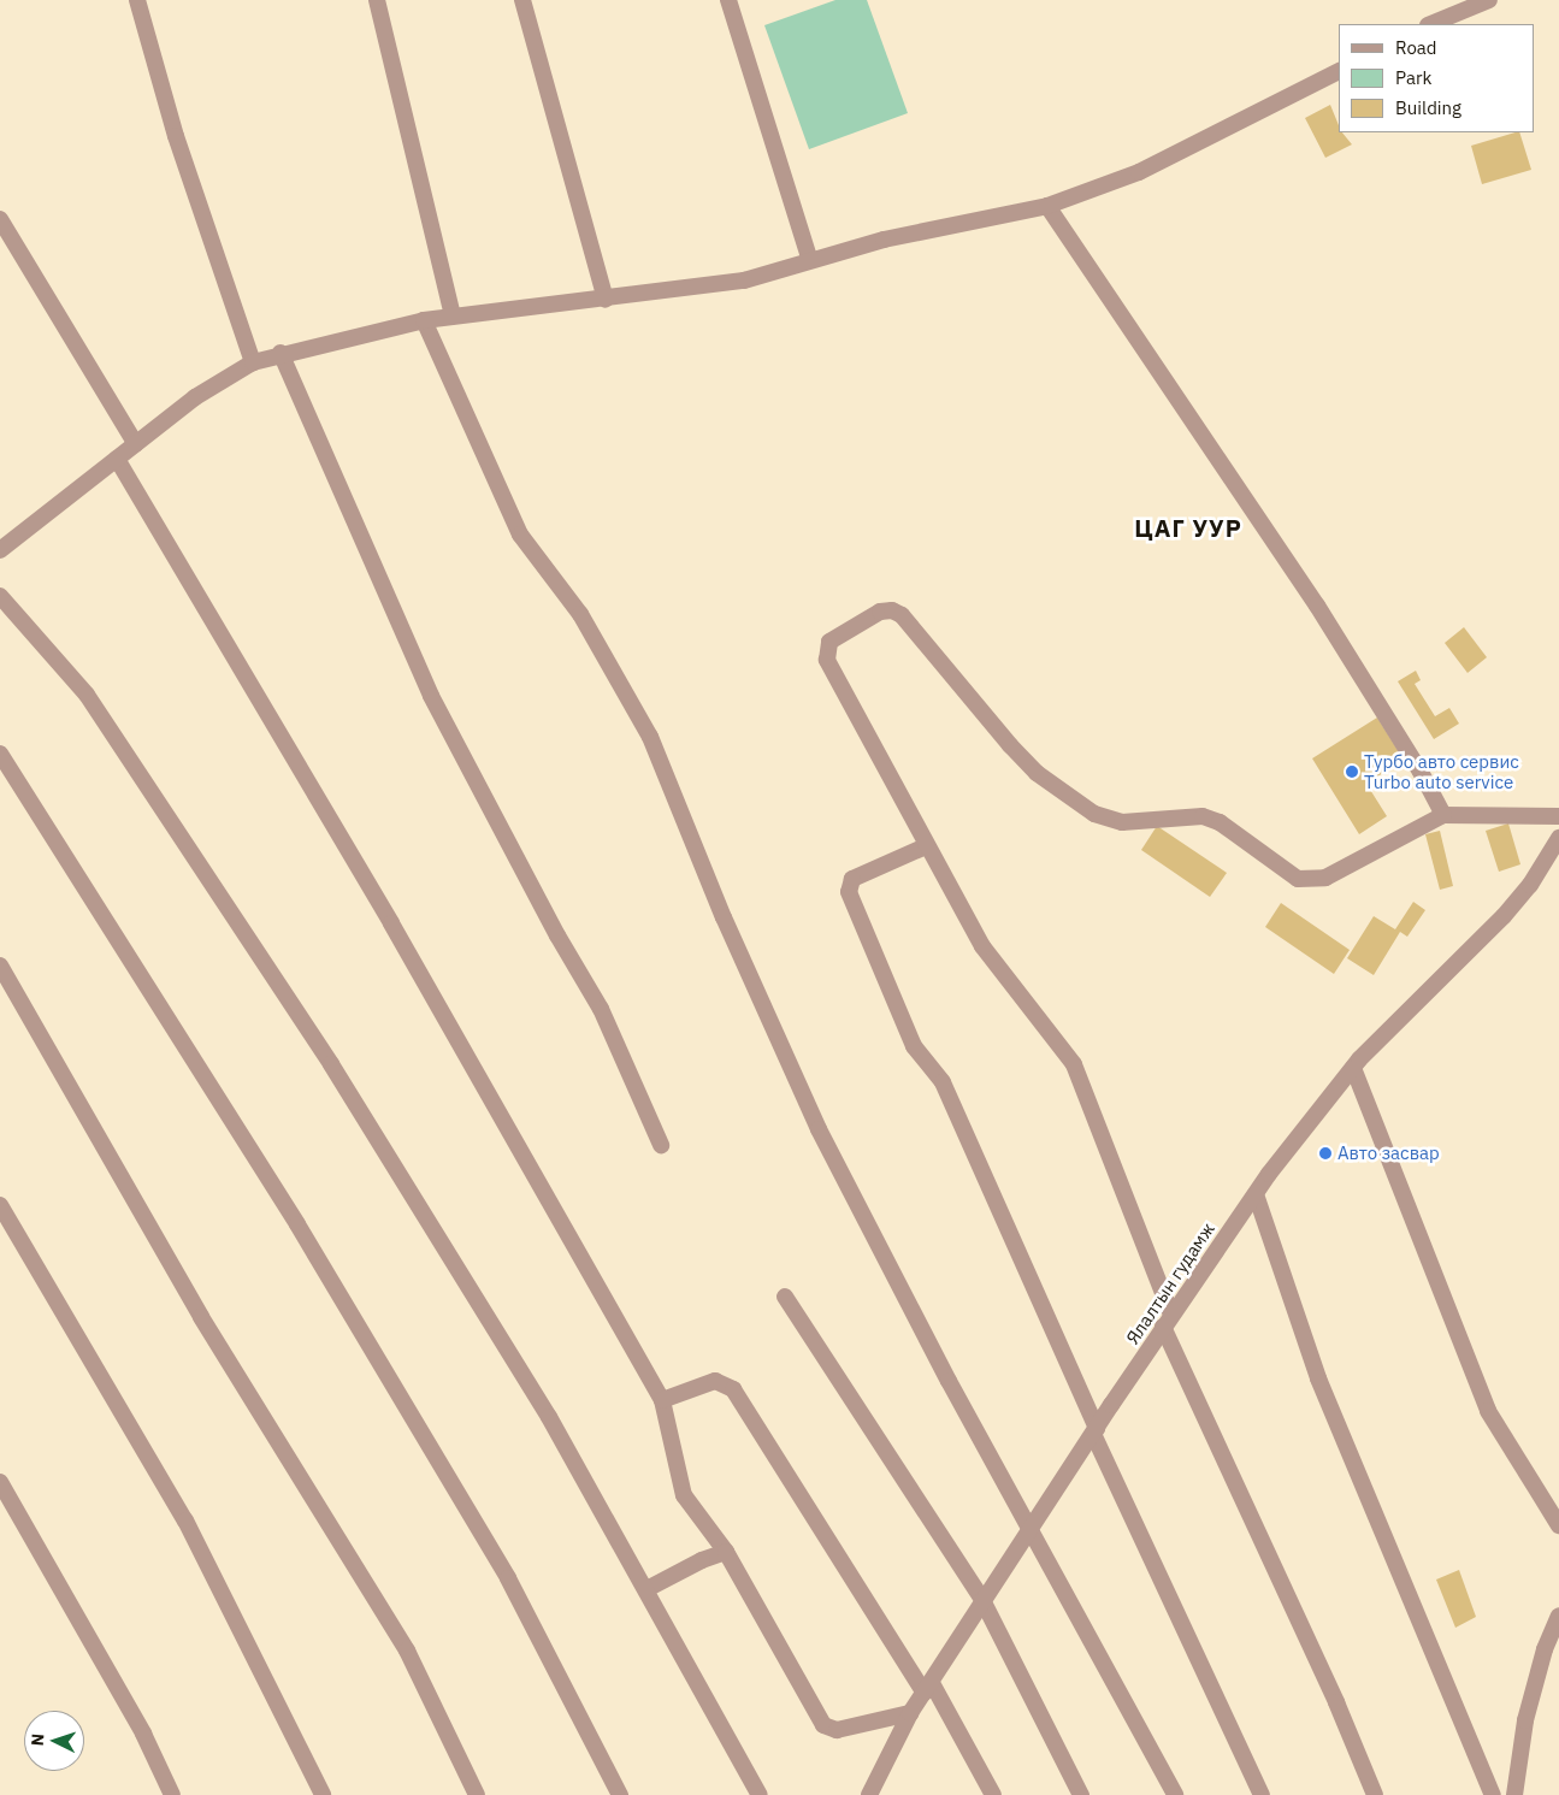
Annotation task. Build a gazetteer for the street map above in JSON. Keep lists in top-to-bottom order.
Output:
{
  "streets": {
    "street": ["Ялалтын гудамж"]
  },
  "districts": ["ЦАГ УУР"],
  "places": ["Турбо авто сервис Turbo auto service", "Авто засвар"],
  "legend": ["Road", "Park", "Building"],
  "north": "left"
}
